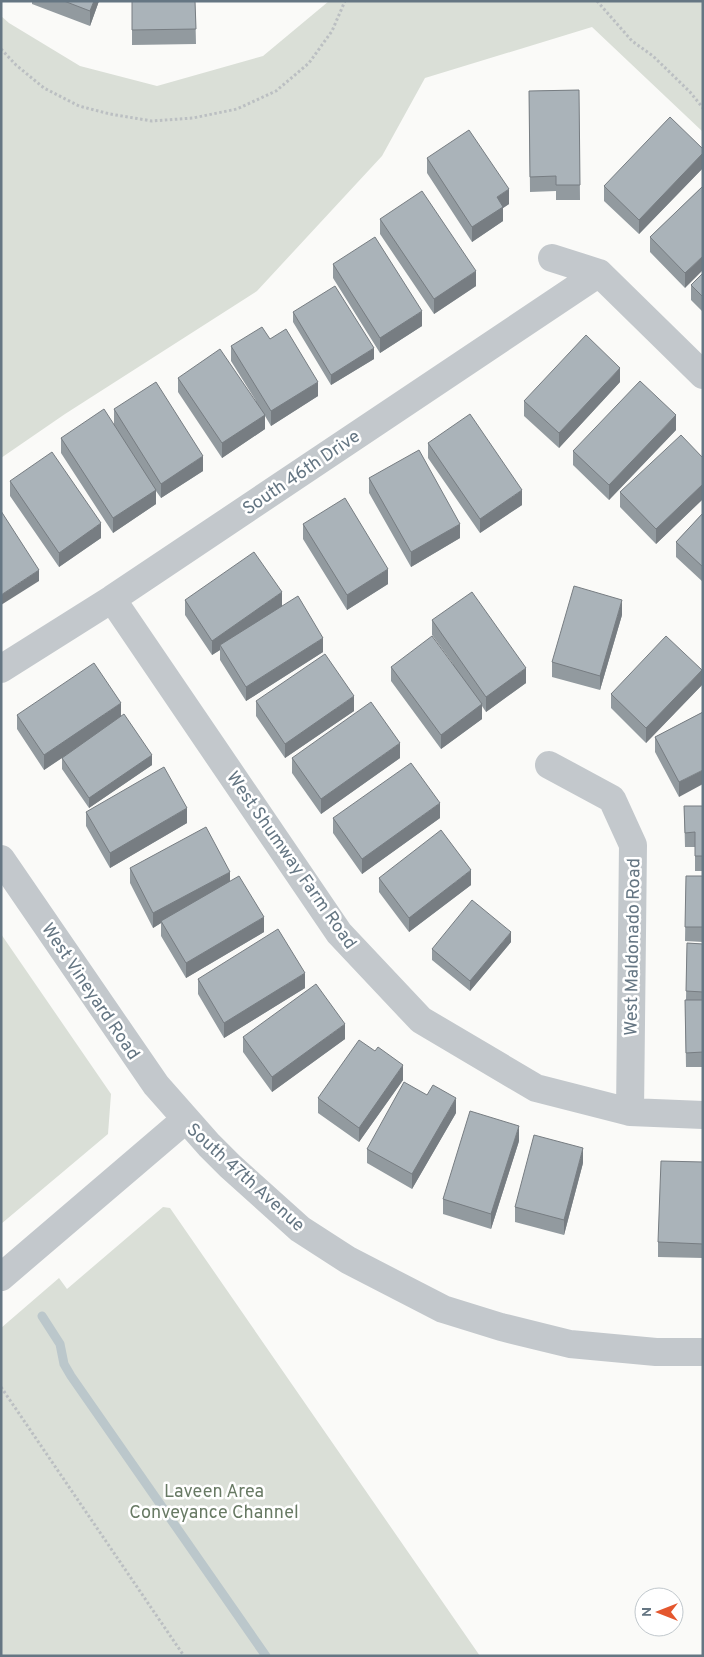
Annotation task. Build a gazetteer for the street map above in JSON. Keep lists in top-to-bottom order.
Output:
{
  "streets": {
    "street": [
      "South 46th Drive",
      "West Shumway Farm Road",
      "West Maldonado Road",
      "West Vineyard Road",
      "South 47th Avenue"
    ]
  },
  "crossings": [
    ["South 46th Drive", "West Shumway Farm Road"],
    ["West Shumway Farm Road", "West Maldonado Road"],
    ["West Vineyard Road", "South 47th Avenue"]
  ],
  "parks": ["Laveen Area Conveyance Channel"],
  "north": "left"
}
